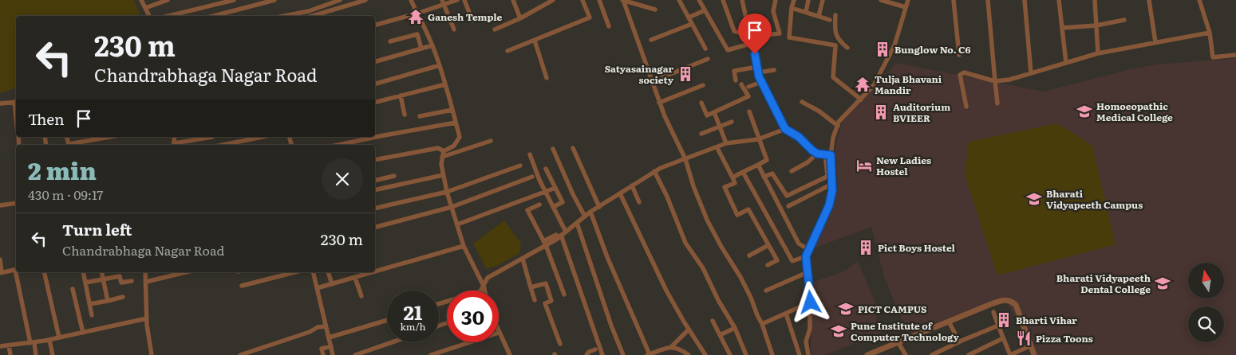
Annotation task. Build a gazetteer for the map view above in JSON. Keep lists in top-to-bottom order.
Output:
{
  "places": {
    "temple": ["Ganesh Temple", "Tulja Bhavani Mandir"],
    "building": [
      "Bunglow No. C6",
      "Satyasainagar society",
      "Auditorium BVIEER",
      "Pict Boys Hostel",
      "Bharti Vihar"
    ],
    "school or university": [
      "Homoeopathic Medical College",
      "Bharati Vidyapeeth Campus",
      "Bharati Vidyapeeth Dental College",
      "PICT CAMPUS",
      "Pune Institute of Computer Technology"
    ],
    "hotel": ["New Ladies Hostel"],
    "restaurant": ["Pizza Toons"]
  },
  "north": "top",
  "page": {
    "turn": ["230 m", "Chandrabhaga Nagar Road"],
    "then": "Then",
    "heading": ["2 min", "430 m · 09:17"],
    "list": [
      {
        "name": "Turn left",
        "note": "Chandrabhaga Nagar Road",
        "value": "230 m"
      }
    ],
    "speed": "21 km/h",
    "limit": "30"
  }
}
